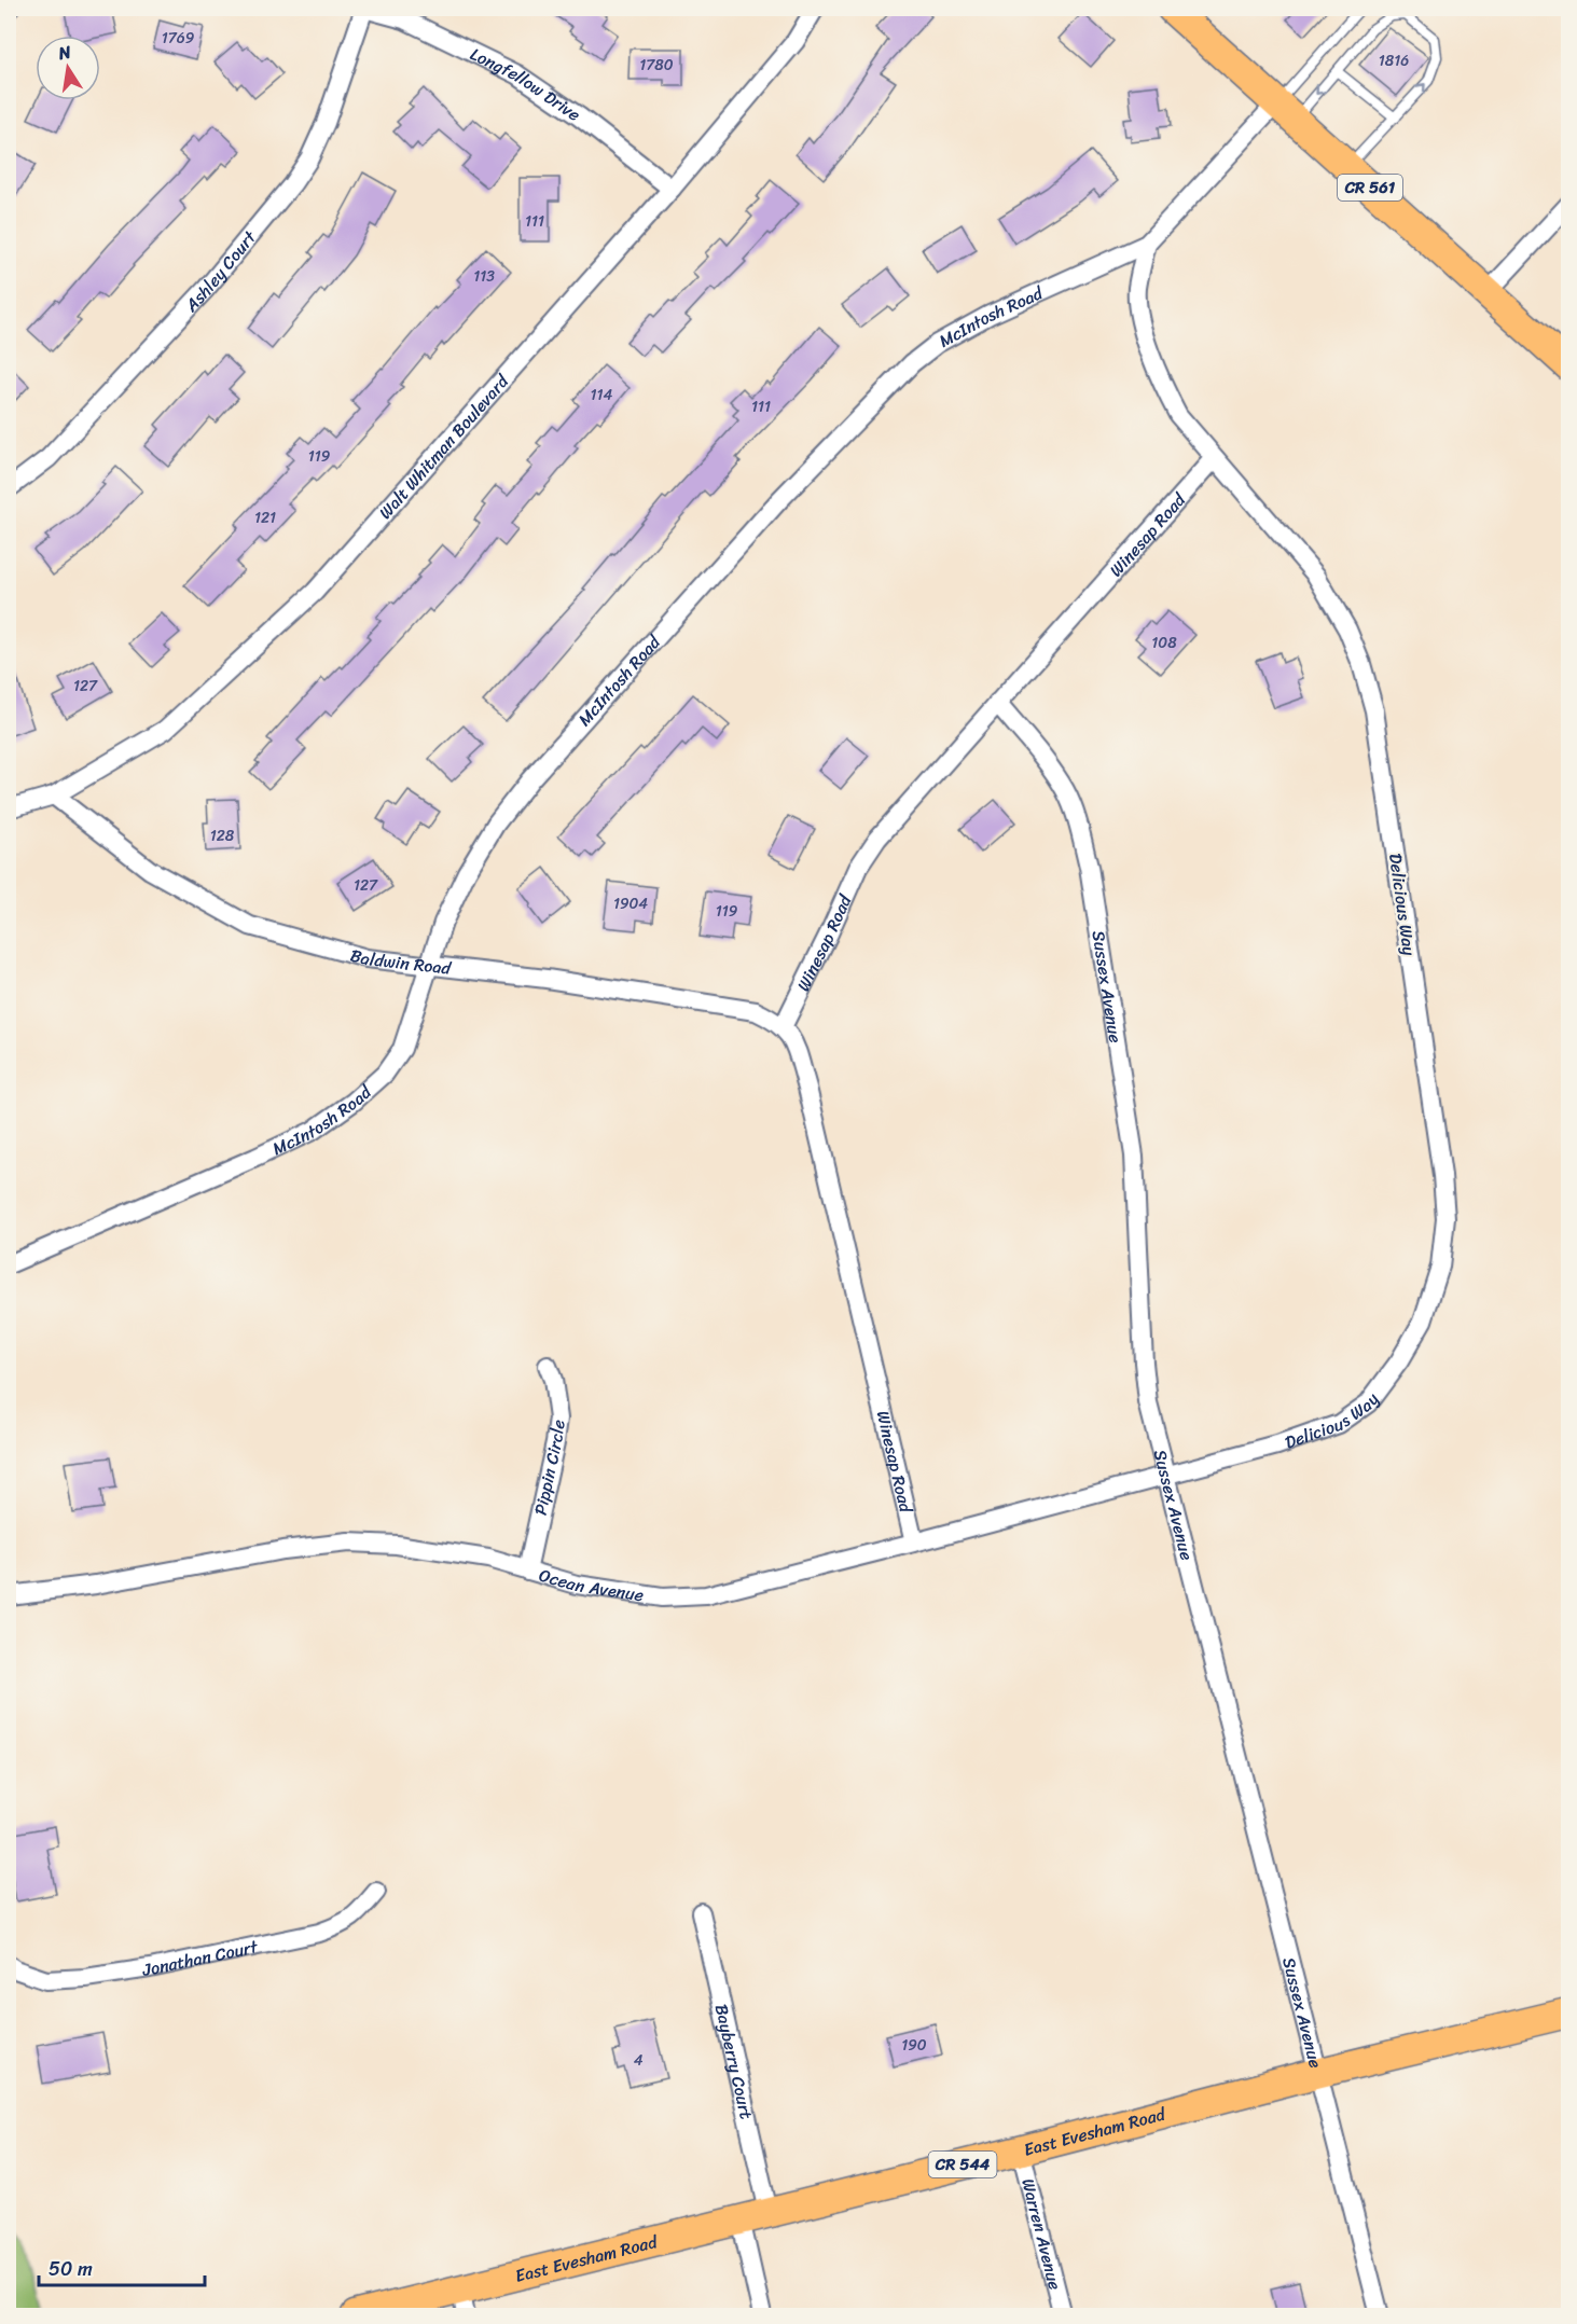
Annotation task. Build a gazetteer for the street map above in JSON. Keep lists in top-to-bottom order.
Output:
{
  "streets": {
    "main road": ["CR 561", "East Evesham Road", "CR 544"],
    "street": [
      "Longfellow Drive",
      "Ashley Court",
      "McIntosh Road",
      "Walt Whitman Boulevard",
      "Winesap Road",
      "Delicious Way",
      "Baldwin Road",
      "Sussex Avenue",
      "Pippin Circle",
      "Ocean Avenue",
      "Jonathan Court",
      "Bayberry Court",
      "Warren Avenue"
    ]
  },
  "crossings": [
    ["Longfellow Drive", "Ashley Court"],
    ["Longfellow Drive", "Walt Whitman Boulevard"],
    ["CR 561", "McIntosh Road"],
    ["McIntosh Road", "Delicious Way"],
    ["McIntosh Road", "Baldwin Road"],
    ["Walt Whitman Boulevard", "Baldwin Road"],
    ["Winesap Road", "Delicious Way"],
    ["Winesap Road", "Baldwin Road"],
    ["Winesap Road", "Sussex Avenue"],
    ["Winesap Road", "Ocean Avenue"],
    ["Delicious Way", "Sussex Avenue"],
    ["Delicious Way", "Ocean Avenue"],
    ["Sussex Avenue", "Ocean Avenue"],
    ["Sussex Avenue", "East Evesham Road"],
    ["Pippin Circle", "Ocean Avenue"],
    ["Bayberry Court", "East Evesham Road"],
    ["East Evesham Road", "Warren Avenue"]
  ],
  "house_numbers": [
    "1769",
    "1816",
    "1780",
    "111",
    "113",
    "114",
    "111",
    "119",
    "121",
    "108",
    "127",
    "128",
    "127",
    "1904",
    "119",
    "190",
    "4"
  ],
  "scale_bar": "50 m",
  "north": "top"
}
